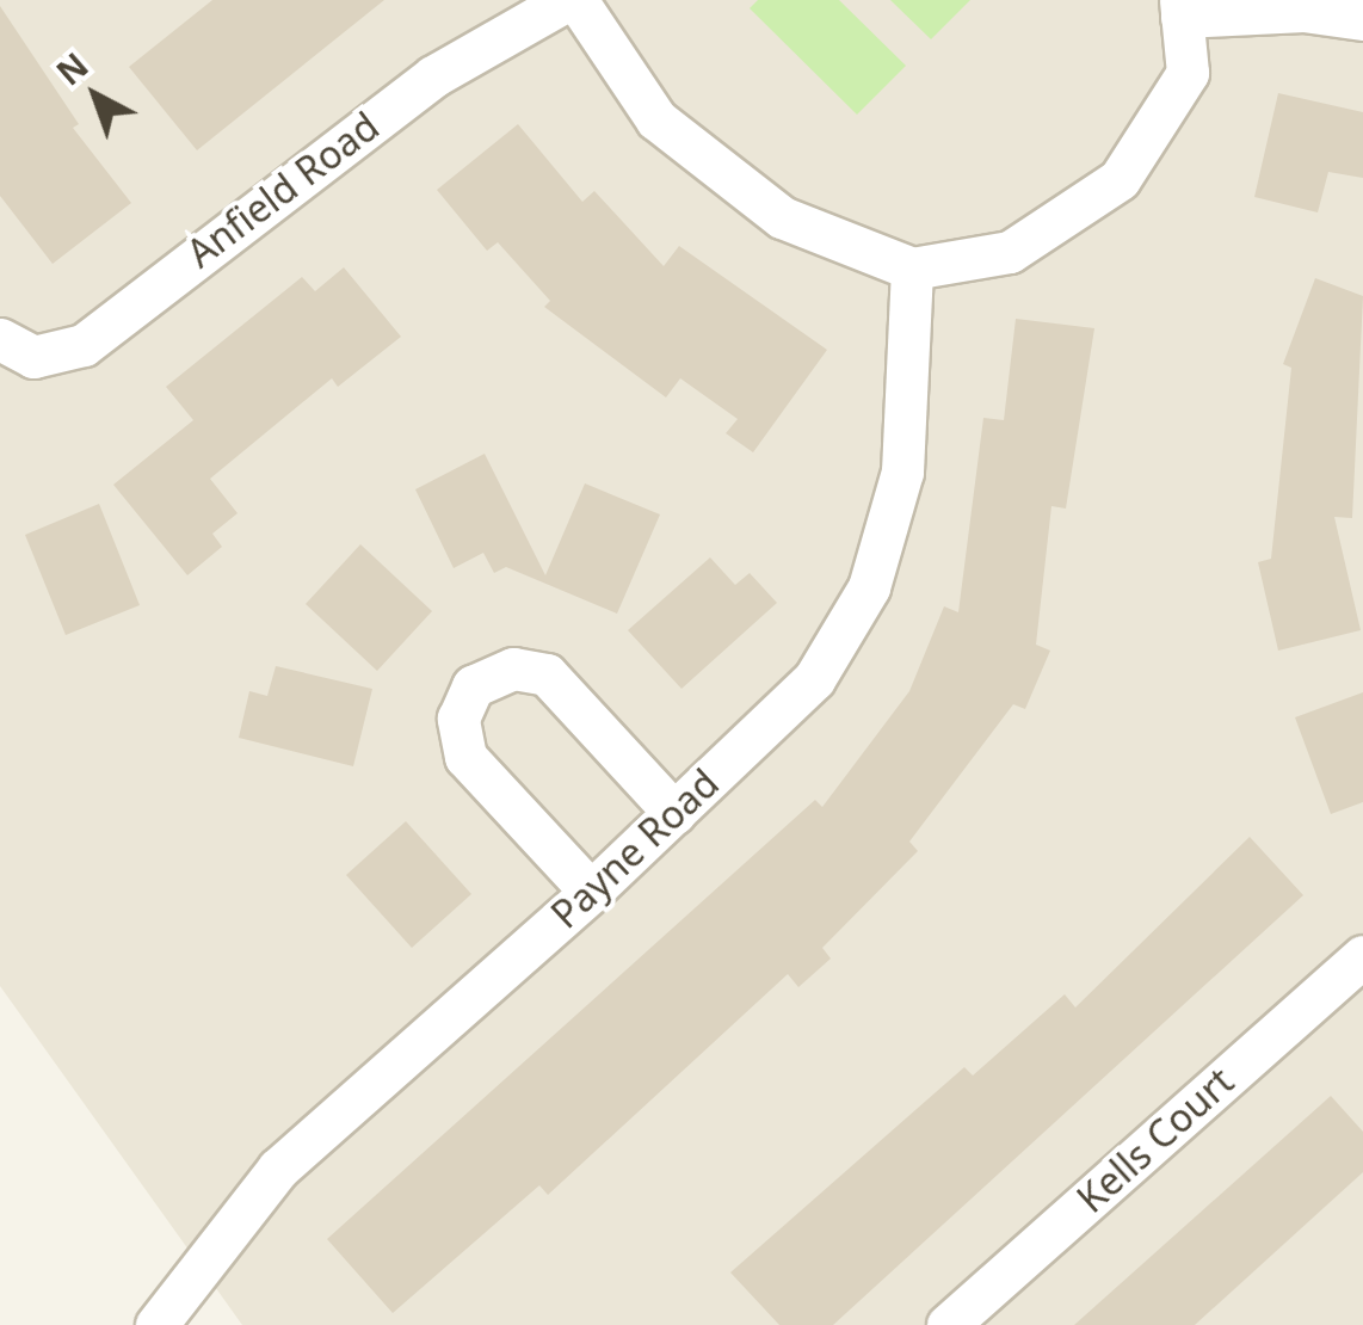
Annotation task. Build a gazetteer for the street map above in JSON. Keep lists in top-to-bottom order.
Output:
{
  "streets": {
    "street": ["Anfield Road", "Payne Road", "Kells Court"]
  },
  "north": "top left"
}
